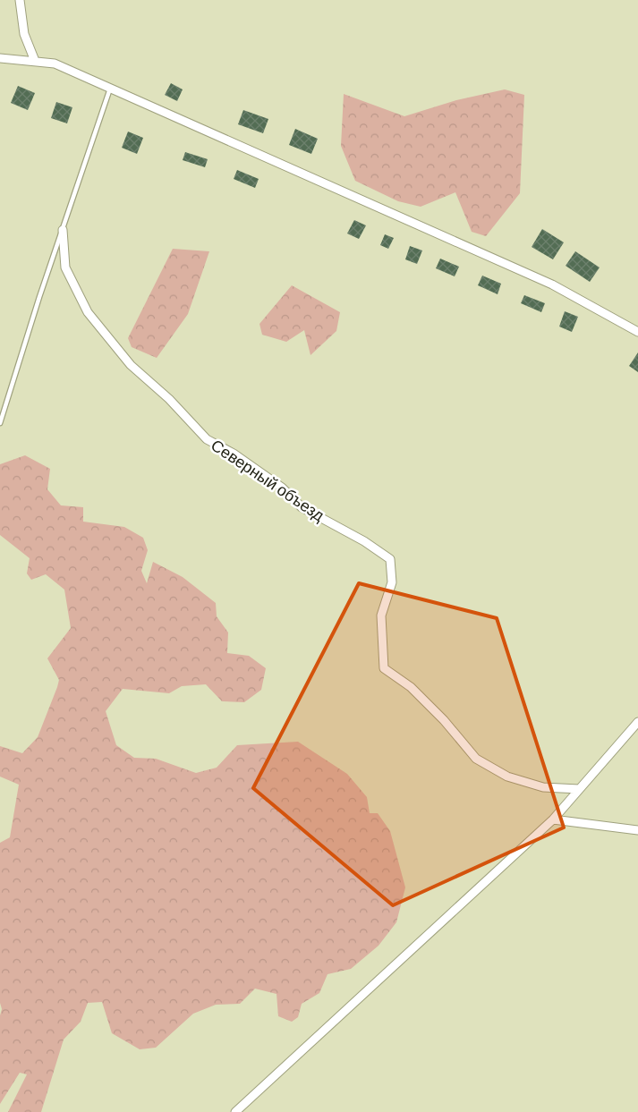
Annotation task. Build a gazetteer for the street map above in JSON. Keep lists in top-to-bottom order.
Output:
{
  "streets": {
    "street": ["Северный объезд"]
  }
}
